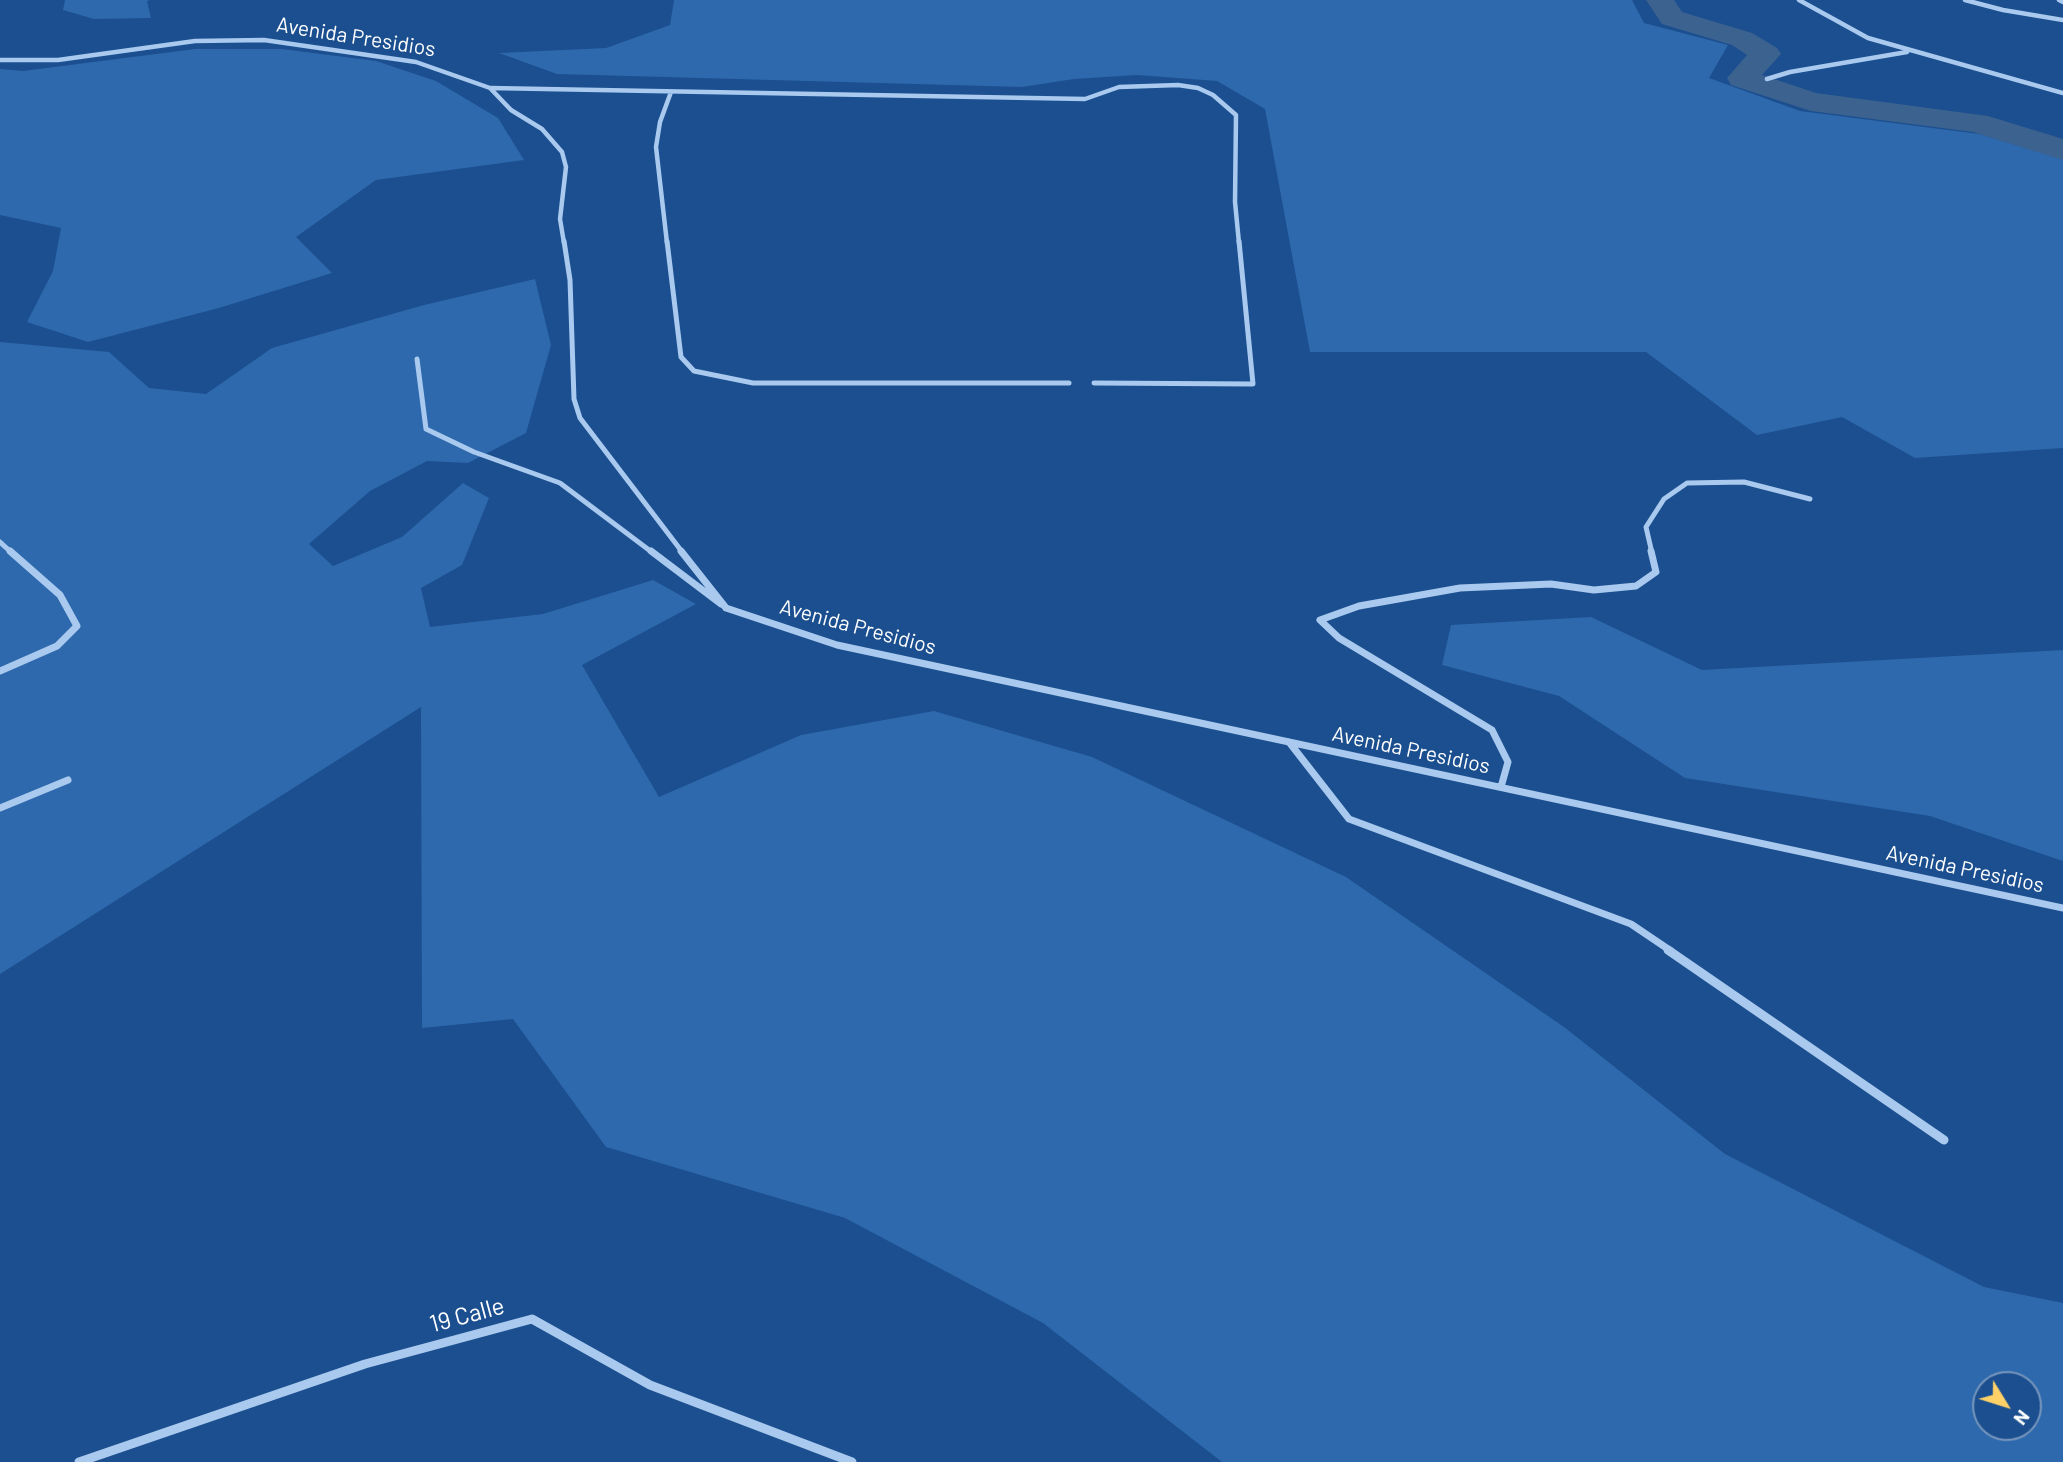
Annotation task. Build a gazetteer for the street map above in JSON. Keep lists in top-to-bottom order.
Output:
{
  "streets": {
    "street": ["Avenida Presidios", "19 Calle"]
  },
  "north": "bottom right"
}
